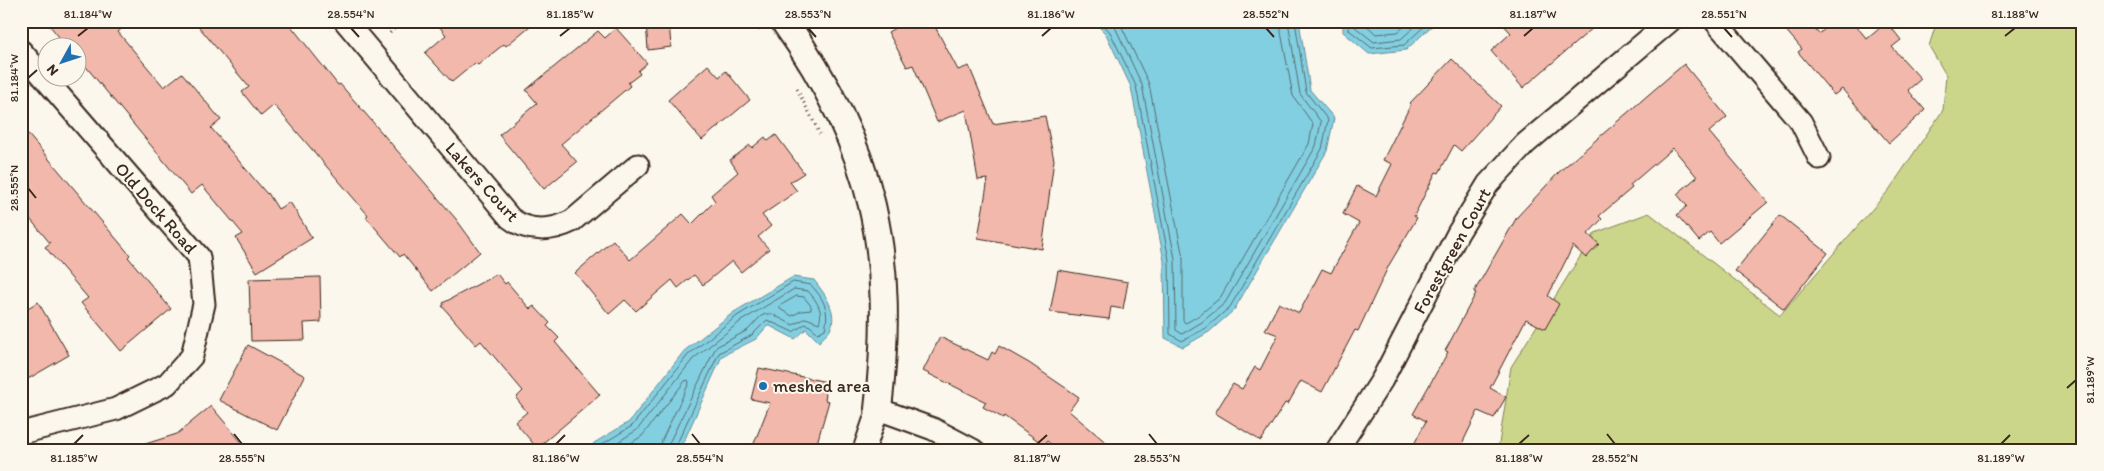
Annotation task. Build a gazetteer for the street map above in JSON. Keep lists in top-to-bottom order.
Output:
{
  "streets": {
    "street": ["Lakers Court", "Old Dock Road", "Forestgreen Court"]
  },
  "places": ["meshed area"],
  "north": "bottom left",
  "coordinates": [
    "81.184°W",
    "28.554°N",
    "81.185°W",
    "28.553°N",
    "81.186°W",
    "28.552°N",
    "81.187°W",
    "28.551°N",
    "81.188°W",
    "28.555°N",
    "81.189°W"
  ]
}
